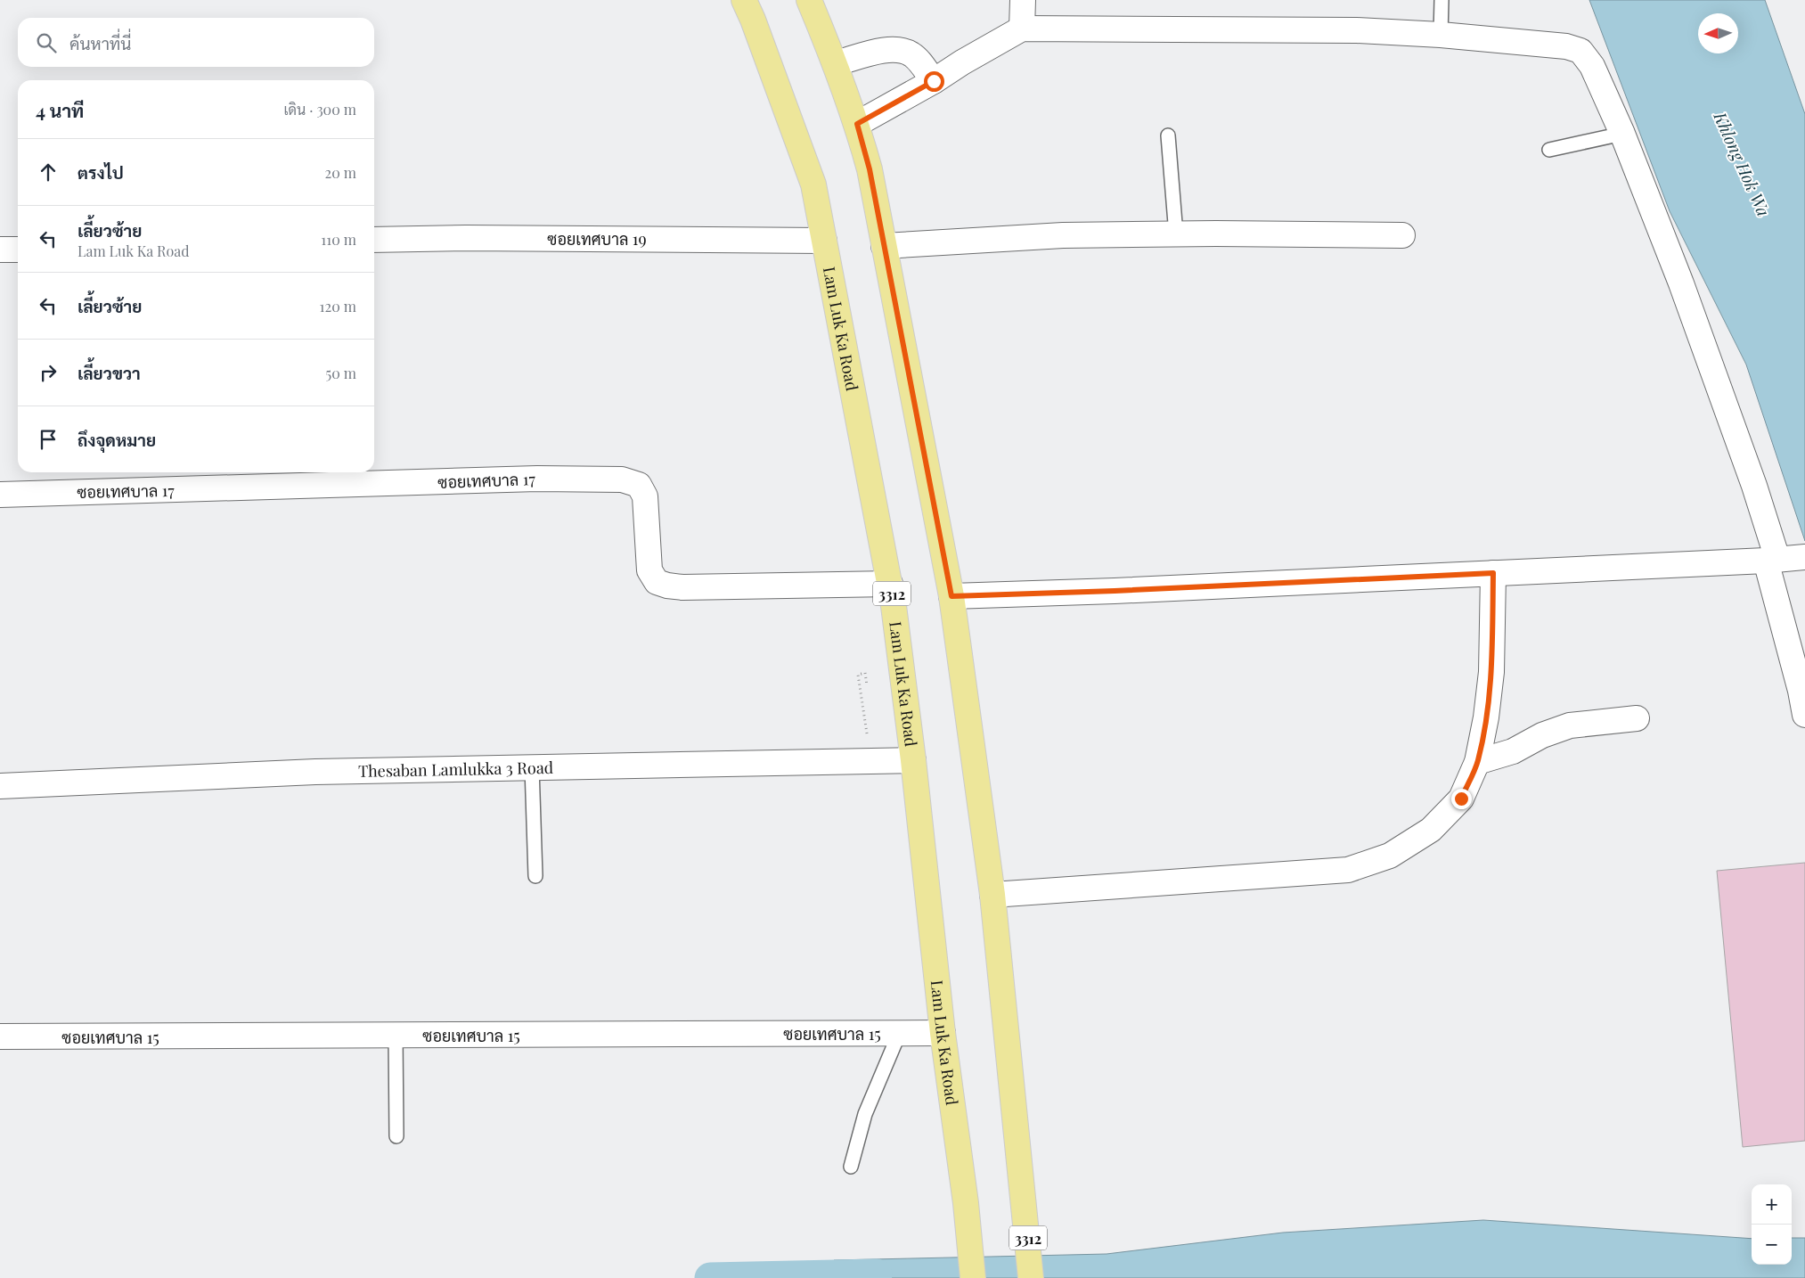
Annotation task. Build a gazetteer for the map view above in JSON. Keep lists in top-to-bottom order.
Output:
{
  "streets": {
    "main road": ["Lam Luk Ka Road", "3312"],
    "street": [
      "ซอยเทศบาล 19",
      "ซอยเทศบาล 17",
      "Thesaban Lamlukka 3 Road",
      "ซอยเทศบาล 15"
    ]
  },
  "crossings": [
    ["ซอยเทศบาล 19", "Lam Luk Ka Road"],
    ["Lam Luk Ka Road", "ซอยเทศบาล 17"],
    ["Lam Luk Ka Road", "Thesaban Lamlukka 3 Road"],
    ["Lam Luk Ka Road", "ซอยเทศบาล 15"]
  ],
  "water": ["Khlong Hok Wa"],
  "north": "left",
  "page": {
    "search": "ค้นหาที่นี่",
    "heading": ["4 นาที", "เดิน · 300 m"],
    "list": [
      ["ตรงไป", "20 m"],
      ["เลี้ยวซ้าย", "Lam Luk Ka Road", "110 m"],
      ["เลี้ยวซ้าย", "120 m"],
      ["เลี้ยวขวา", "50 m"],
      "ถึงจุดหมาย"
    ],
    "map_buttons": ["+", "−"]
  }
}
